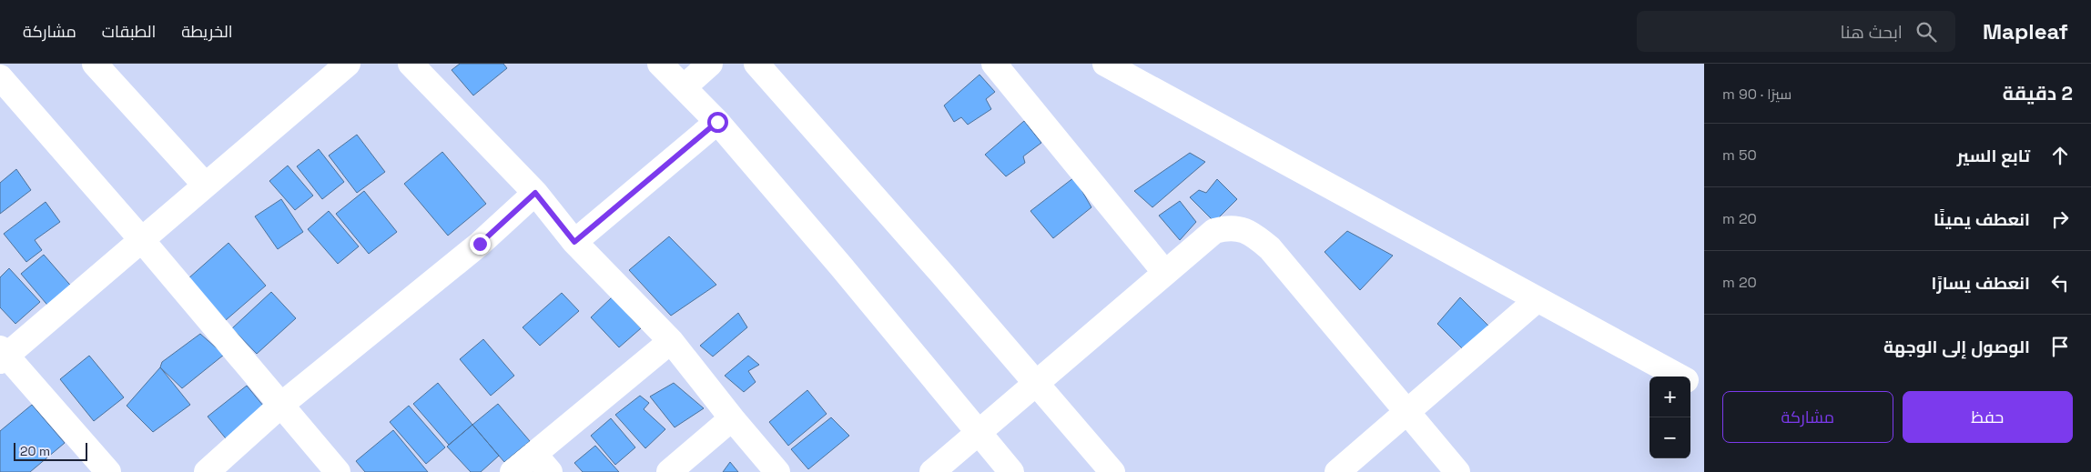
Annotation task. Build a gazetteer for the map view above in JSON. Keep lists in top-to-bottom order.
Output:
{
  "scale_bar": "20 m",
  "page": {
    "header": "Mapleaf",
    "search": "ابحث هنا",
    "nav": ["الخريطة", "الطبقات", "مشاركة"],
    "heading": ["2 دقيقة", "سيرًا · 90 m"],
    "list": [
      ["تابع السير", "50 m"],
      ["انعطف يمينًا", "20 m"],
      ["انعطف يسارًا", "20 m"],
      "الوصول إلى الوجهة"
    ],
    "map_buttons": ["+", "−"],
    "buttons": ["حفظ", "مشاركة"],
    "scale": "20 m"
  }
}
